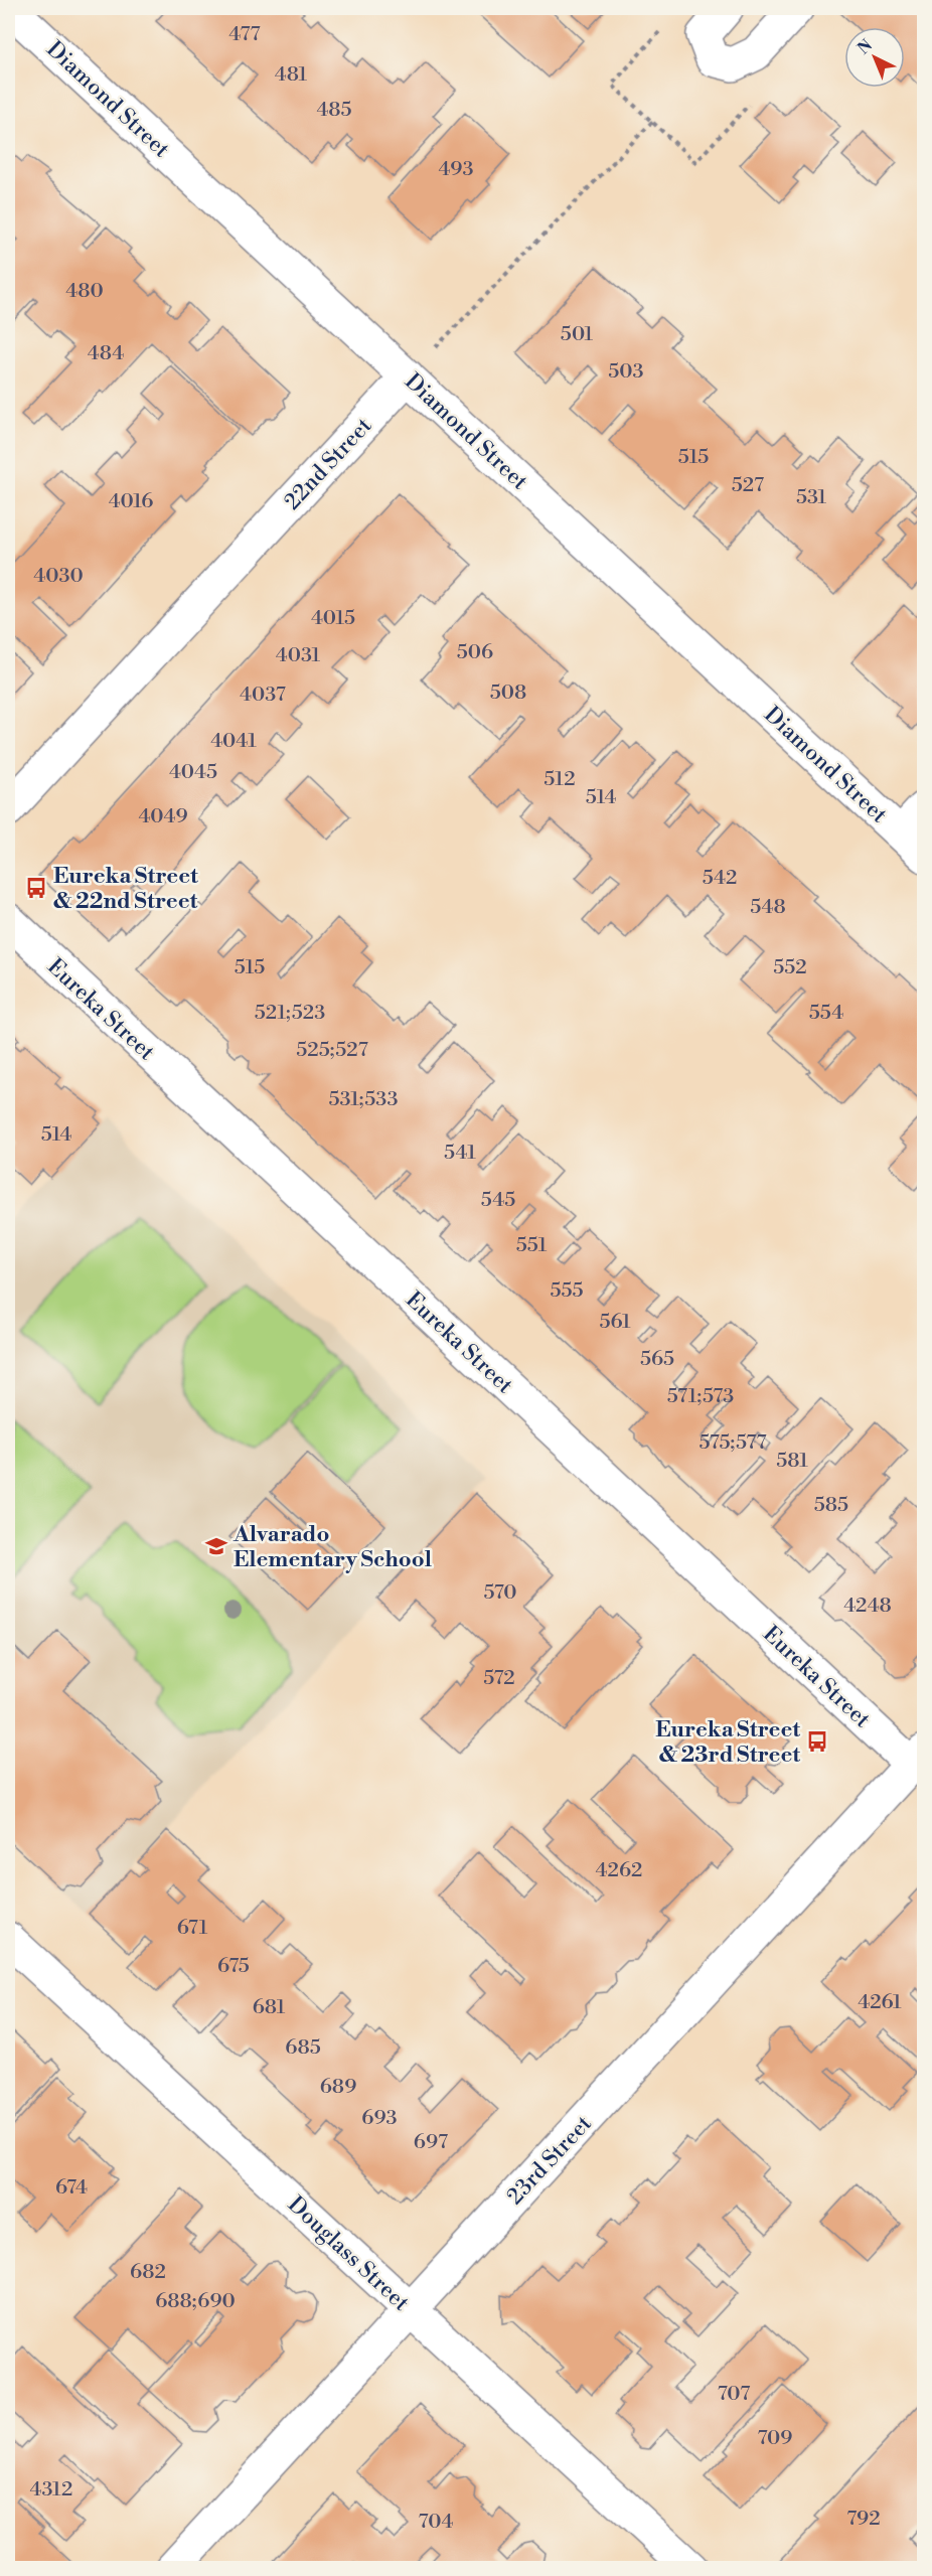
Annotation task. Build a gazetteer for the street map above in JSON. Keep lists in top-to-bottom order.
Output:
{
  "streets": {
    "street": [
      "Diamond Street",
      "22nd Street",
      "Eureka Street",
      "23rd Street",
      "Douglass Street"
    ]
  },
  "crossings": [
    ["Diamond Street", "22nd Street"],
    ["Eureka Street", "23rd Street"],
    ["23rd Street", "Douglass Street"]
  ],
  "places": {
    "bus stop": ["Eureka Street & 22nd Street", "Eureka Street & 23rd Street"],
    "school or university": ["Alvarado Elementary School"]
  },
  "house_numbers": [
    "477",
    "481",
    "485",
    "493",
    "480",
    "501",
    "484",
    "503",
    "515",
    "527",
    "531",
    "4016",
    "4030",
    "4015",
    "506",
    "4031",
    "508",
    "4037",
    "4041",
    "4045",
    "512",
    "514",
    "4049",
    "542",
    "548",
    "515",
    "552",
    "521;523",
    "554",
    "525;527",
    "531;533",
    "514",
    "541",
    "545",
    "551",
    "555",
    "561",
    "565",
    "571;573",
    "575;577",
    "581",
    "585",
    "570",
    "4248",
    "572",
    "4262",
    "671",
    "675",
    "4261",
    "681",
    "685",
    "689",
    "693",
    "697",
    "674",
    "682",
    "688;690",
    "707",
    "709",
    "4312",
    "792",
    "704"
  ],
  "north": "top left"
}
